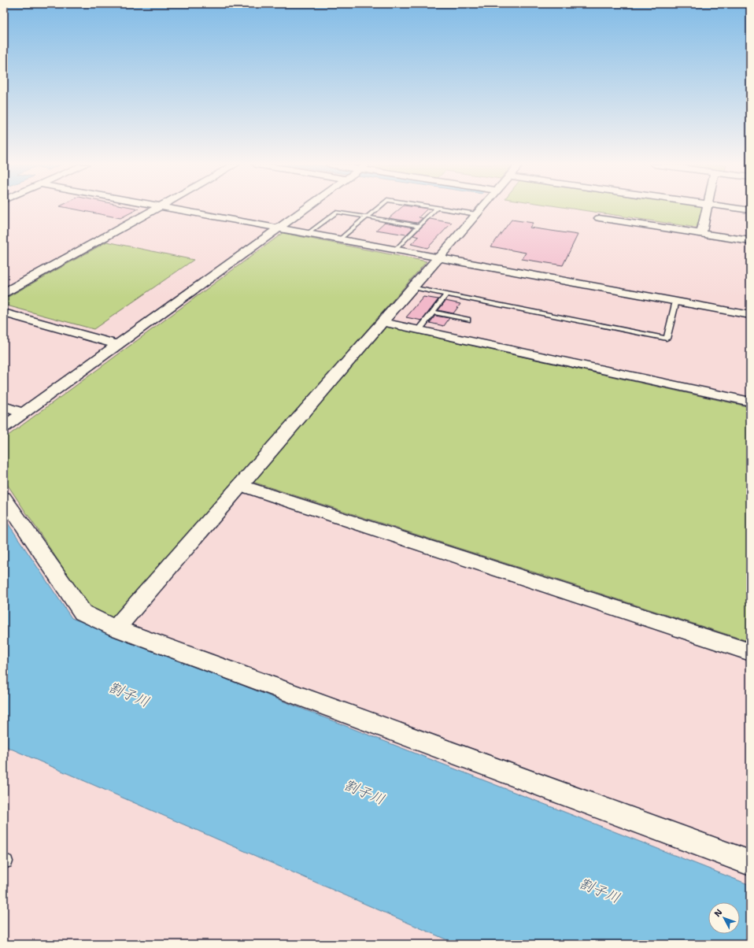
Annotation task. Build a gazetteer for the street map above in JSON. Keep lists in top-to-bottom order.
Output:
{
  "water": ["割子川"],
  "north": "top left"
}
